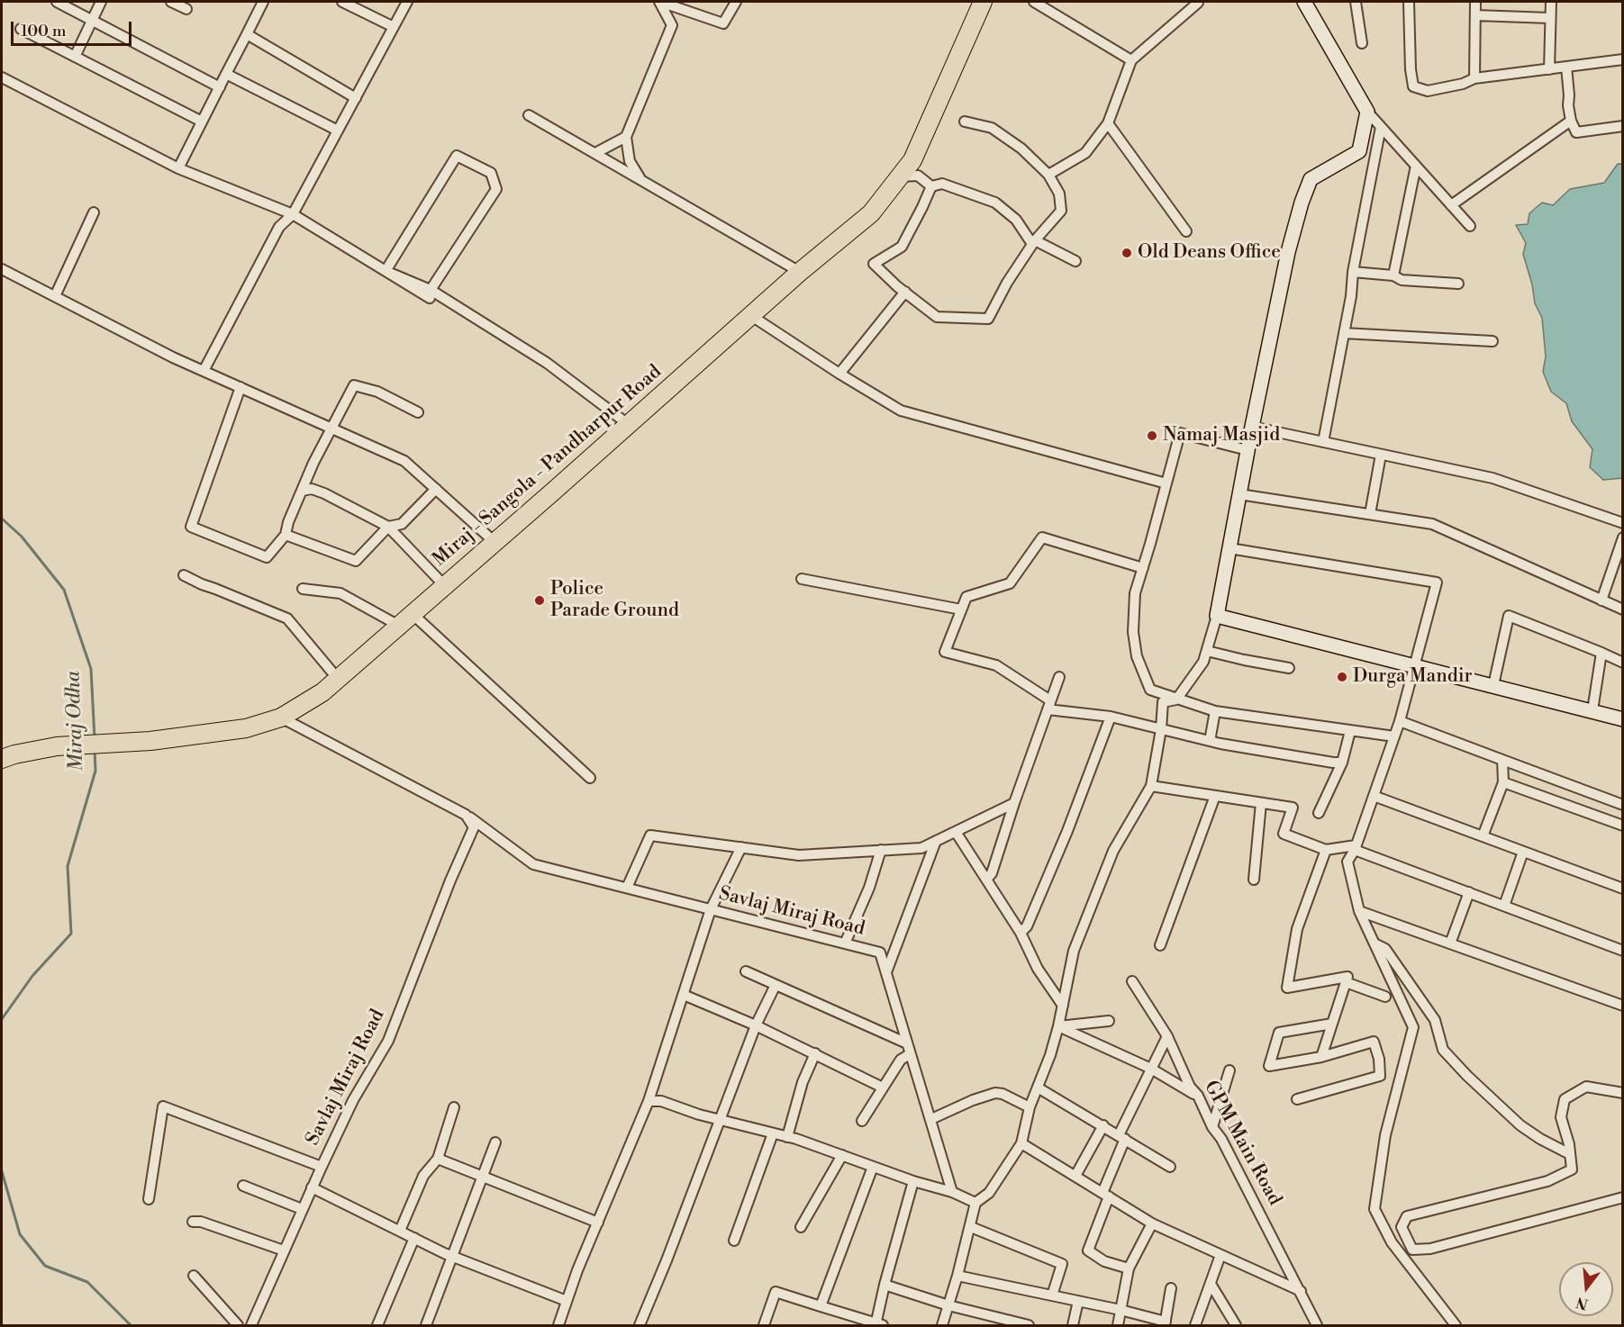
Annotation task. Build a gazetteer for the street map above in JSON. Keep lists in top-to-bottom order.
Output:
{
  "streets": {
    "highway": ["Miraj - Sangola - Pandharpur Road"],
    "street": ["Savlaj Miraj Road", "GPM Main Road"]
  },
  "crossings": [
    ["Miraj - Sangola - Pandharpur Road", "Savlaj Miraj Road"]
  ],
  "water": ["Miraj Odha"],
  "places": [
    "Old Deans Office",
    "Namaj Masjid",
    "Police Parade Ground",
    "Durga Mandir"
  ],
  "scale_bar": "100 m",
  "north": "bottom"
}
